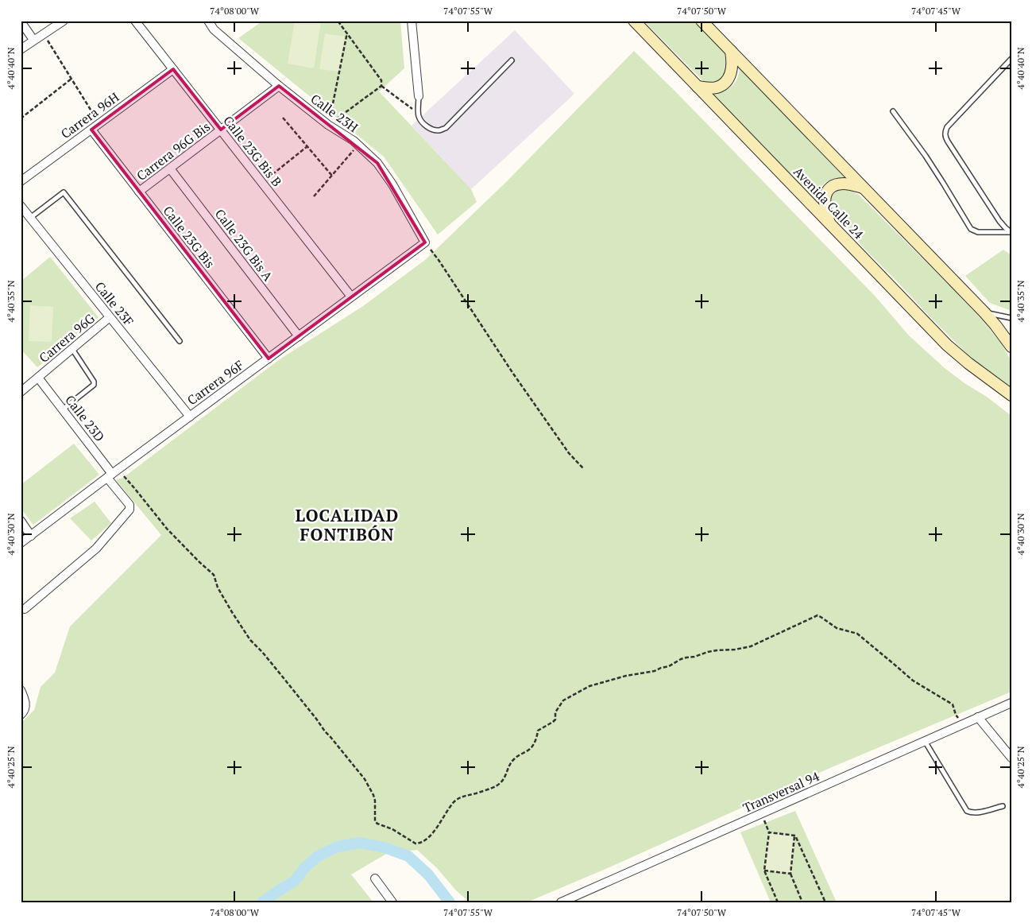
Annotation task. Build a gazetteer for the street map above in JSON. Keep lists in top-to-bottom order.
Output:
{
  "streets": {
    "main road": ["Avenida Calle 24"],
    "street": [
      "Calle 23H",
      "Carrera 96H",
      "Carrera 96G Bis",
      "Calle 23G Bis B",
      "Calle 23G Bis",
      "Calle 23G Bis A",
      "Calle 23F",
      "Carrera 96G",
      "Carrera 96F",
      "Calle 23D",
      "Transversal 94"
    ]
  },
  "crossings": [
    ["Calle 23H", "Carrera 96G Bis"],
    ["Calle 23H", "Carrera 96F"],
    ["Carrera 96H", "Calle 23G Bis B"],
    ["Carrera 96H", "Calle 23G Bis"],
    ["Carrera 96G Bis", "Calle 23G Bis B"],
    ["Carrera 96G Bis", "Calle 23G Bis"],
    ["Carrera 96G Bis", "Calle 23G Bis A"],
    ["Calle 23G Bis B", "Carrera 96F"],
    ["Calle 23G Bis", "Carrera 96F"],
    ["Calle 23G Bis A", "Carrera 96F"],
    ["Calle 23F", "Carrera 96G"],
    ["Calle 23F", "Carrera 96F"],
    ["Carrera 96G", "Calle 23D"],
    ["Carrera 96F", "Calle 23D"]
  ],
  "districts": ["LOCALIDAD FONTIBÓN"],
  "coordinates": [
    "74°08'00\"W",
    "74°07'55\"W",
    "74°07'50\"W",
    "74°07'45\"W",
    "4°40'40\"N",
    "4°40'35\"N",
    "4°40'30\"N",
    "4°40'25\"N"
  ]
}
